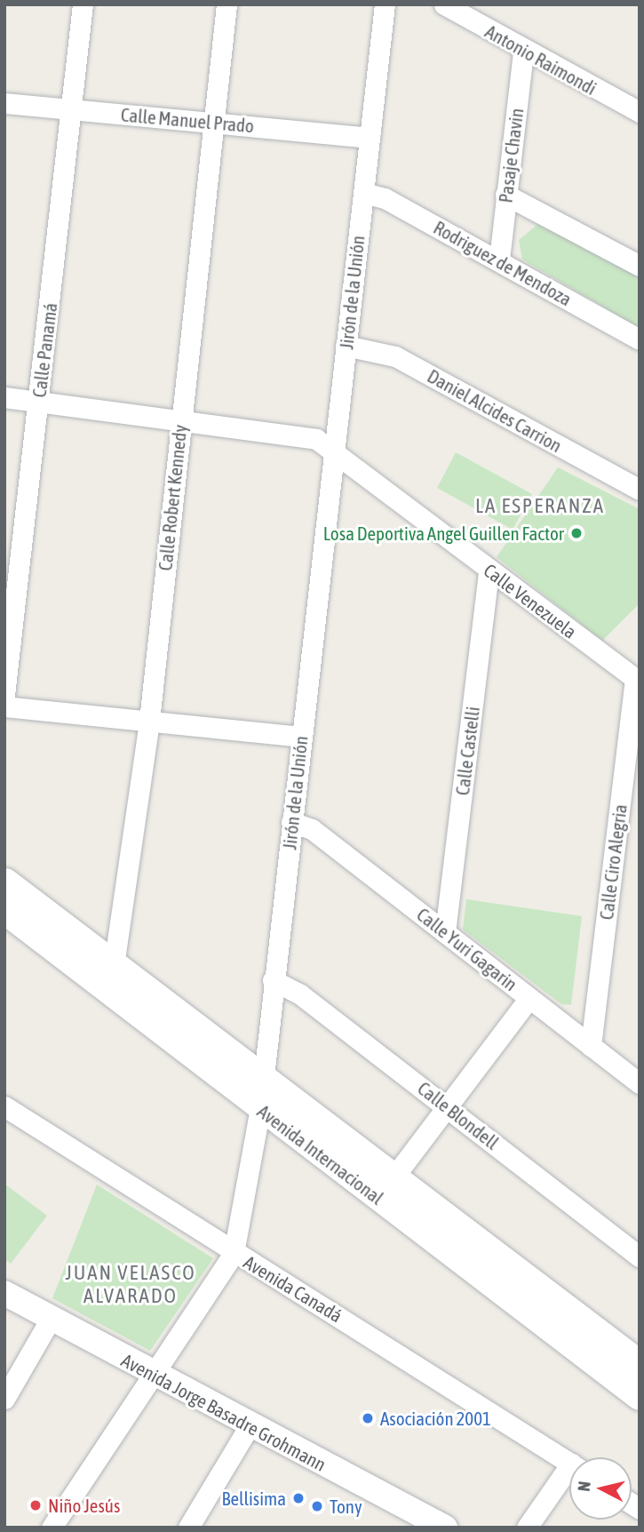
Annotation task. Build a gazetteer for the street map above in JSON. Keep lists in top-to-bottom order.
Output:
{
  "streets": {
    "main road": ["Avenida Internacional"],
    "street": [
      "Antonio Raimondi",
      "Calle Manuel Prado",
      "Pasaje Chavin",
      "Rodriguez de Mendoza",
      "Jirón de la Unión",
      "Calle Panamá",
      "Daniel Alcides Carrion",
      "Calle Robert Kennedy",
      "Calle Venezuela",
      "Calle Castelli",
      "Calle Ciro Alegria",
      "Calle Yuri Gagarin",
      "Calle Blondell",
      "Avenida Canadá",
      "Avenida Jorge Basadre Grohmann"
    ]
  },
  "crossings": [
    ["Antonio Raimondi", "Pasaje Chavin"],
    ["Calle Manuel Prado", "Jirón de la Unión"],
    ["Calle Manuel Prado", "Calle Panamá"],
    ["Calle Manuel Prado", "Calle Robert Kennedy"],
    ["Pasaje Chavin", "Rodriguez de Mendoza"],
    ["Rodriguez de Mendoza", "Jirón de la Unión"],
    ["Jirón de la Unión", "Daniel Alcides Carrion"],
    ["Jirón de la Unión", "Calle Venezuela"],
    ["Jirón de la Unión", "Calle Yuri Gagarin"],
    ["Jirón de la Unión", "Calle Blondell"],
    ["Jirón de la Unión", "Avenida Internacional"],
    ["Jirón de la Unión", "Avenida Canadá"],
    ["Jirón de la Unión", "Avenida Jorge Basadre Grohmann"],
    ["Calle Panamá", "Calle Venezuela"],
    ["Calle Robert Kennedy", "Calle Venezuela"],
    ["Calle Robert Kennedy", "Avenida Internacional"],
    ["Calle Venezuela", "Calle Castelli"],
    ["Calle Venezuela", "Calle Ciro Alegria"],
    ["Calle Castelli", "Calle Yuri Gagarin"],
    ["Calle Ciro Alegria", "Calle Yuri Gagarin"]
  ],
  "districts": ["LA ESPERANZA", "JUAN VELASCO ALVARADO"],
  "places": [
    "Losa Deportiva Angel Guillen Factor",
    "Asociación 2001",
    "Bellisima",
    "Niño Jesús",
    "Tony"
  ],
  "north": "left"
}
